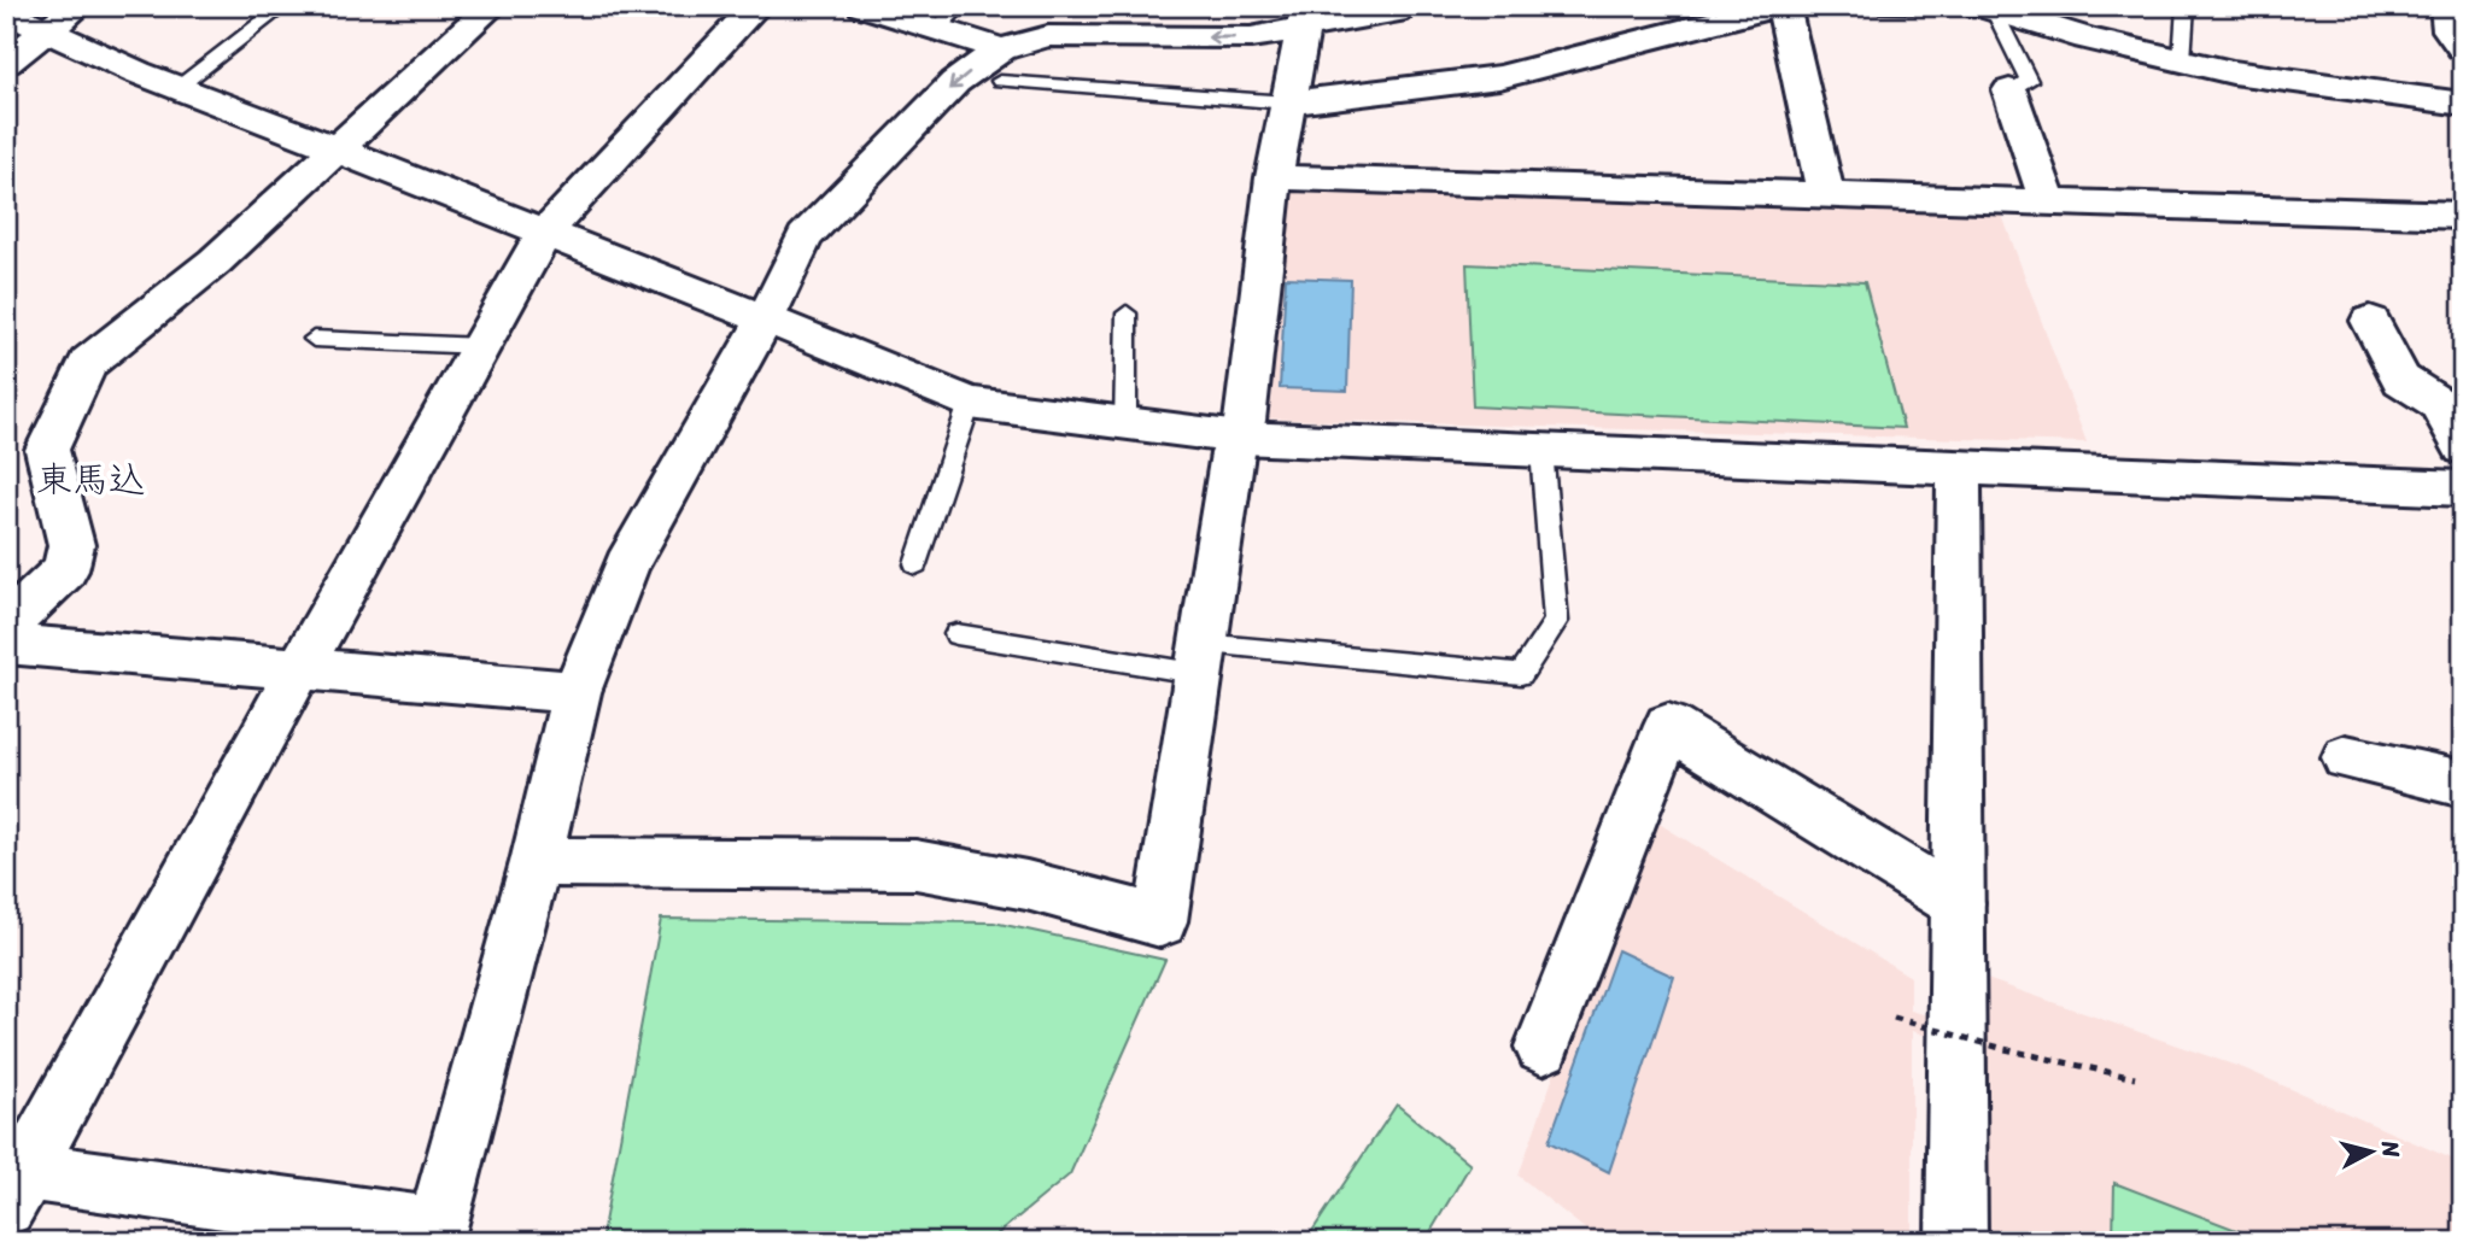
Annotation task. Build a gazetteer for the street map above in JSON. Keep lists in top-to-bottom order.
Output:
{
  "districts": ["東馬込"],
  "north": "right"
}
